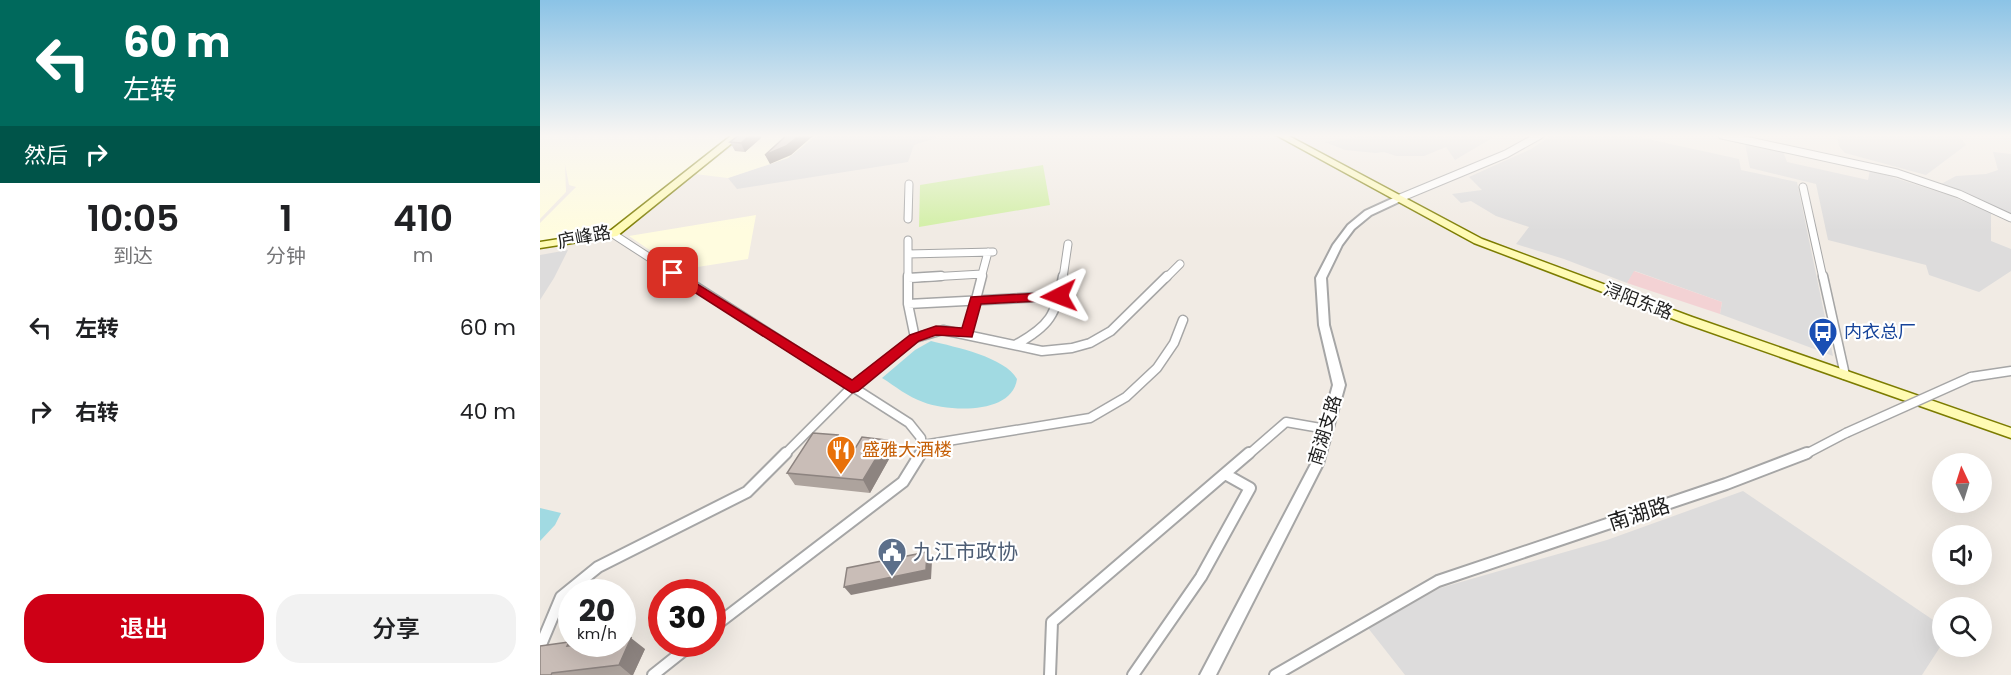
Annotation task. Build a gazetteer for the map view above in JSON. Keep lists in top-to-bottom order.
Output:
{
  "streets": {
    "main road": ["庐峰路", "浔阳东路"],
    "street": ["南湖支路", "南湖路"]
  },
  "crossings": [
    ["浔阳东路", "南湖支路"]
  ],
  "places": {
    "bus stop": ["内衣总厂"],
    "restaurant": ["盛雅大酒楼"],
    "public building": ["九江市政协"]
  },
  "north": "top",
  "page": {
    "turn": ["60 m", "左转"],
    "then": "然后",
    "eta": [
      "10:05",
      "到达",
      "1",
      "分钟",
      "410",
      "m"
    ],
    "list": [
      {
        "name": "左转",
        "value": "60 m"
      },
      {
        "name": "右转",
        "value": "40 m"
      }
    ],
    "speed": "20 km/h",
    "limit": "30",
    "buttons": ["退出", "分享"]
  }
}
